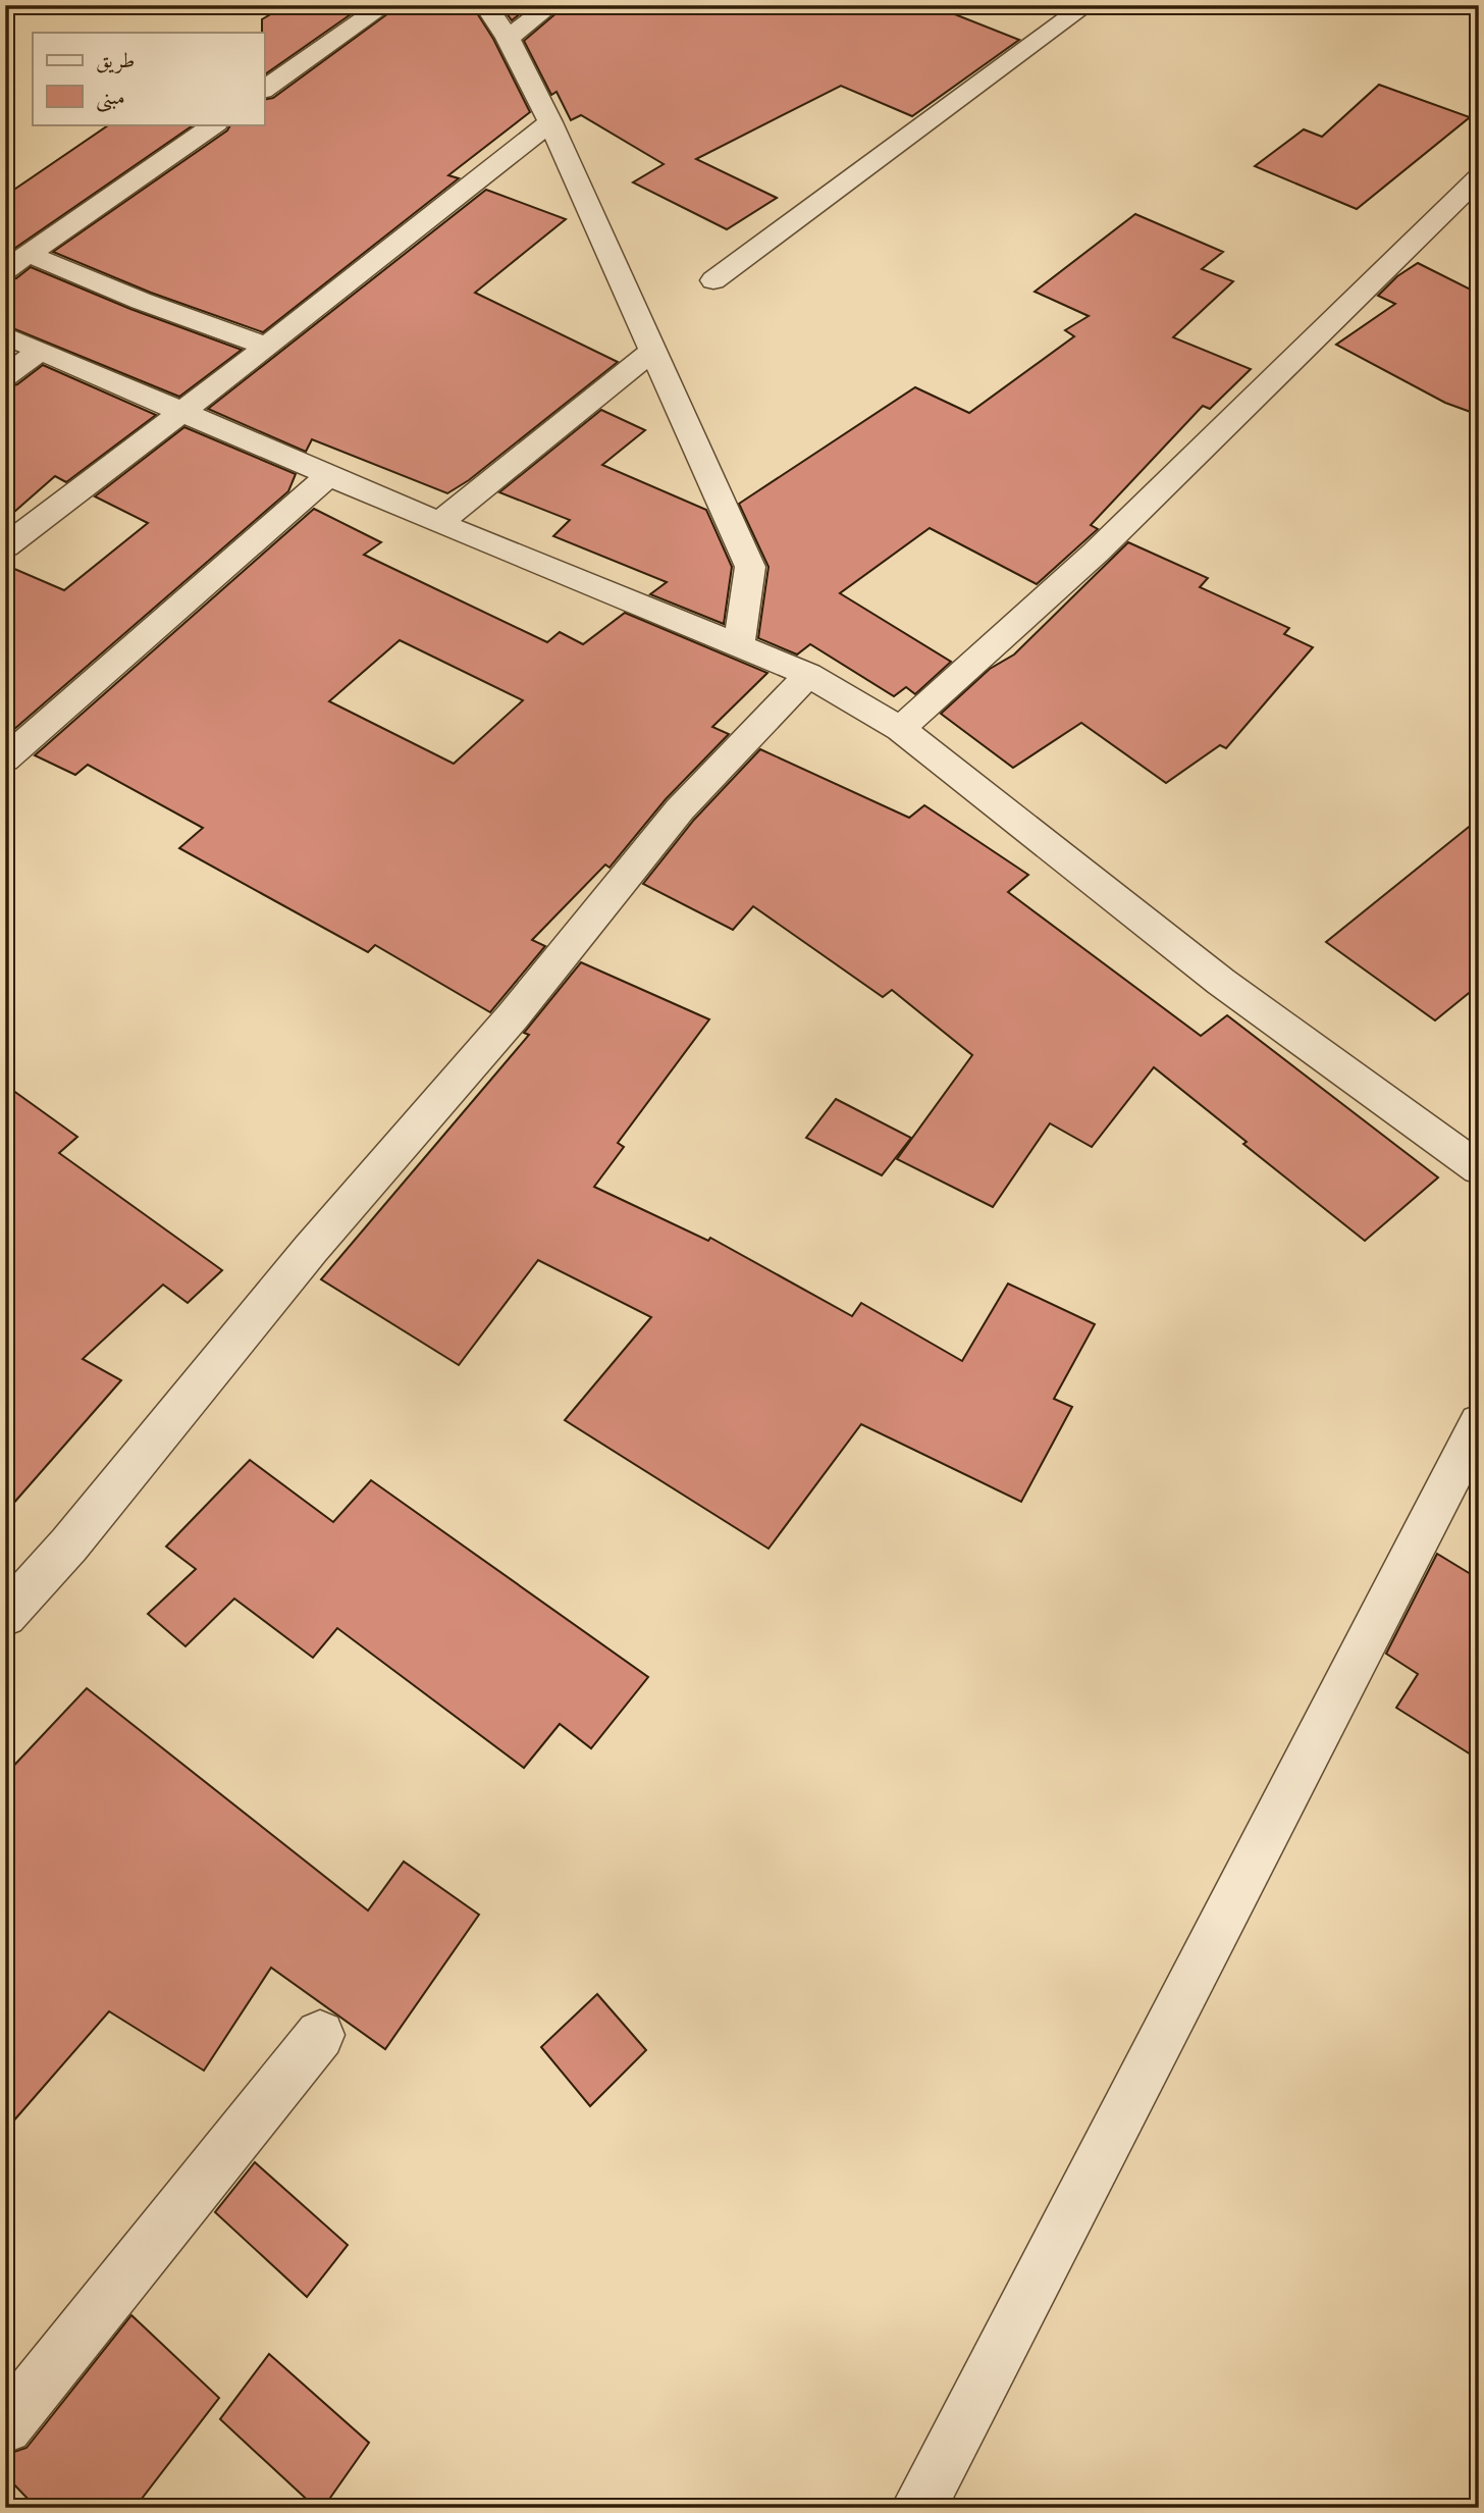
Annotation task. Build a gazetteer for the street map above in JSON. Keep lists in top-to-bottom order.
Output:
{
  "legend": ["طريق", "مبنى"]
}
